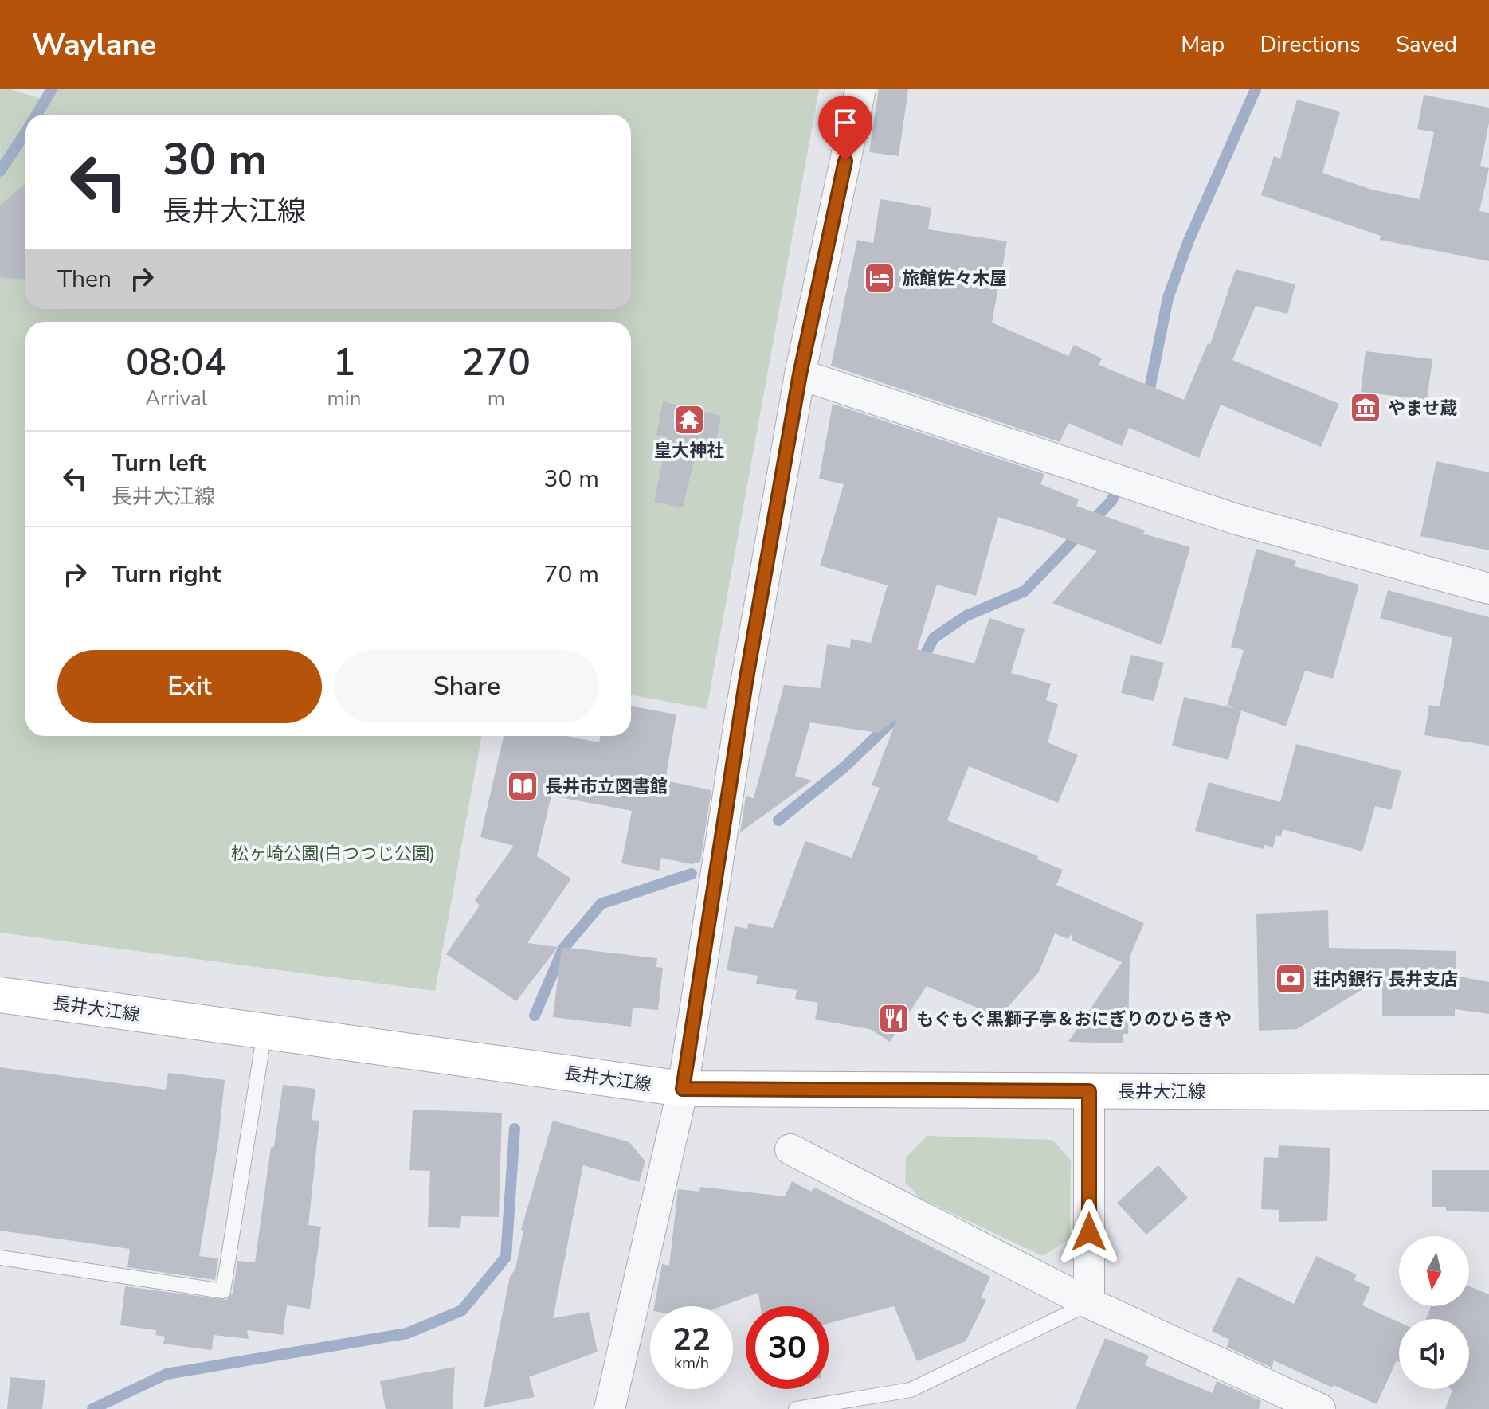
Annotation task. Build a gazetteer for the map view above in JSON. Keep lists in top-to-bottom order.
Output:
{
  "streets": {
    "main road": ["長井大江線"]
  },
  "parks": ["松ヶ崎公園(白つつじ公園)"],
  "places": {
    "hotel": ["旅館佐々木屋"],
    "museum": ["やませ蔵"],
    "temple": ["皇大神社"],
    "library": ["長井市立図書館"],
    "bank": ["荘内銀行 長井支店"],
    "restaurant": ["もぐもぐ黒獅子亭＆おにぎりのひらきや"]
  },
  "north": "bottom",
  "page": {
    "header": "Waylane",
    "nav": ["Map", "Directions", "Saved"],
    "turn": ["30 m", "長井大江線"],
    "then": "Then",
    "eta": [
      "08:04",
      "Arrival",
      "1",
      "min",
      "270",
      "m"
    ],
    "list": [
      {
        "name": "Turn left",
        "note": "長井大江線",
        "value": "30 m"
      },
      {
        "name": "Turn right",
        "value": "70 m"
      }
    ],
    "buttons": ["Exit", "Share"],
    "speed": "22 km/h",
    "limit": "30"
  }
}
